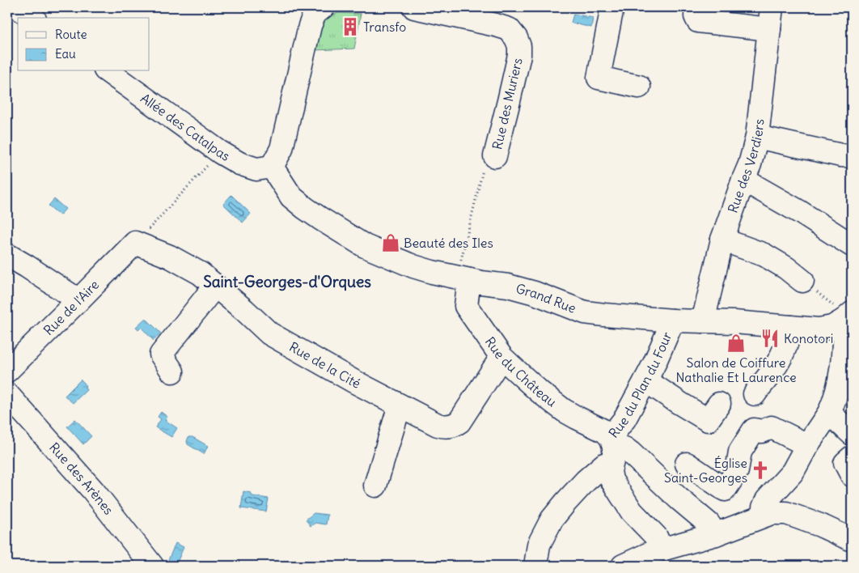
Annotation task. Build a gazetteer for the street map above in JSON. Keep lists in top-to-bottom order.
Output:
{
  "streets": {
    "street": [
      "Rue des Muriers",
      "Allée des Catalpas",
      "Rue des Verdiers",
      "Grand Rue",
      "Rue de l'Aire",
      "Rue de la Cité",
      "Rue du Château",
      "Rue du Plan du Four",
      "Rue des Arènes"
    ]
  },
  "crossings": [
    ["Allée des Catalpas", "Grand Rue"],
    ["Rue des Verdiers", "Grand Rue"],
    ["Grand Rue", "Rue du Château"],
    ["Grand Rue", "Rue du Plan du Four"],
    ["Rue de l'Aire", "Rue de la Cité"],
    ["Rue de la Cité", "Rue du Château"],
    ["Rue du Château", "Rue du Plan du Four"]
  ],
  "districts": ["Saint-Georges-d'Orques"],
  "places": {
    "building": ["Transfo"],
    "shop": ["Beauté des Iles", "Salon de Coiffure Nathalie Et Laurence"],
    "restaurant": ["Konotori"],
    "church": ["Église Saint-Georges"]
  },
  "legend": ["Route", "Eau"]
}
